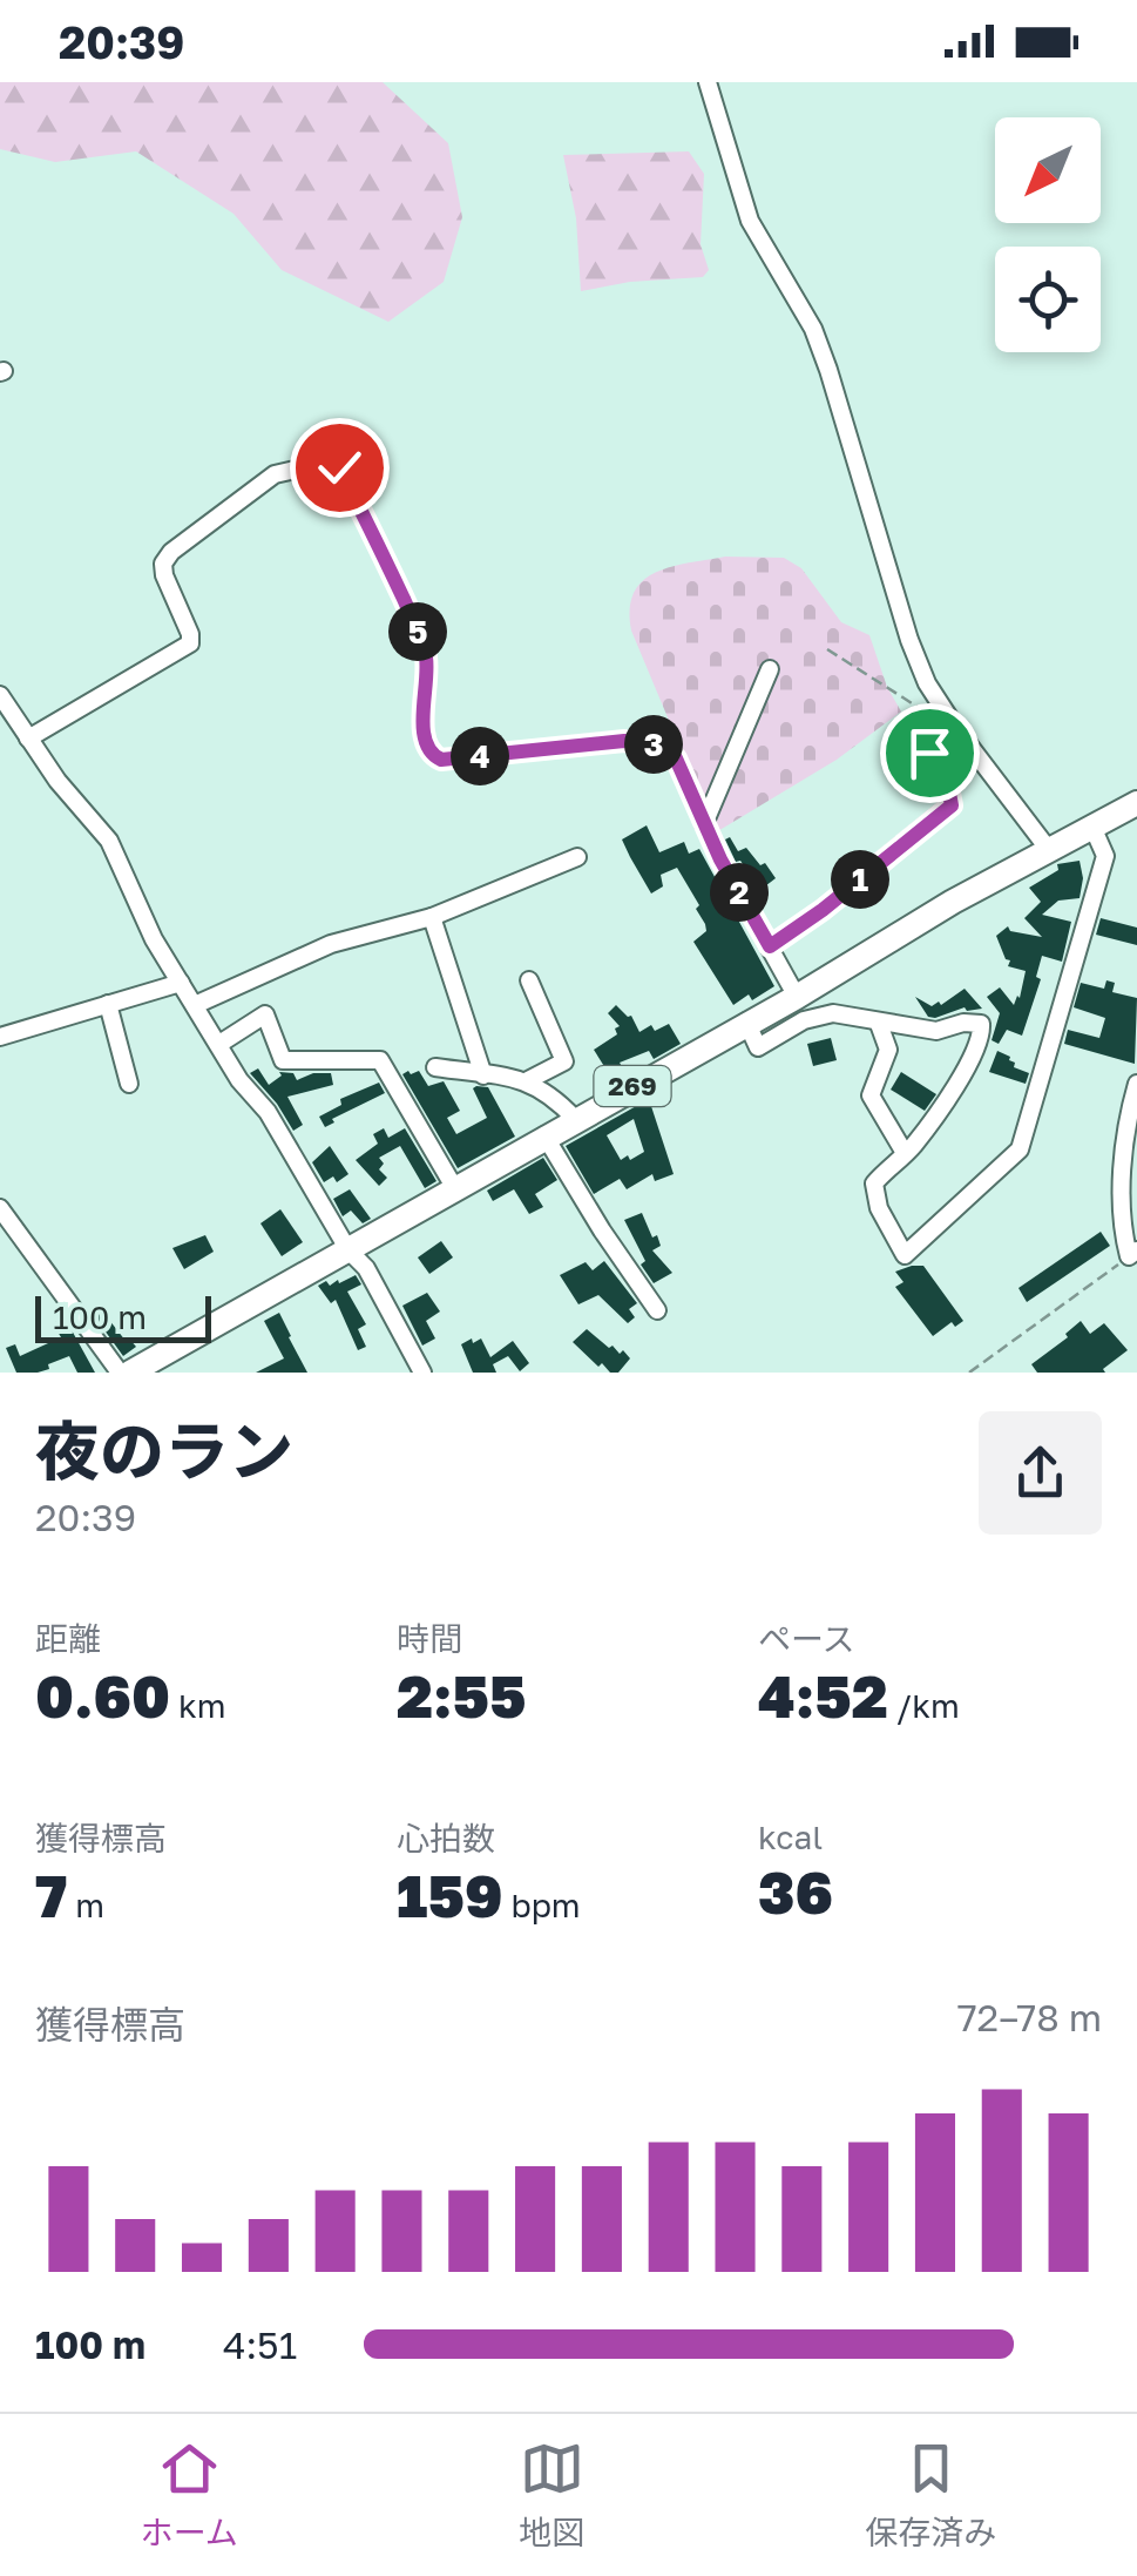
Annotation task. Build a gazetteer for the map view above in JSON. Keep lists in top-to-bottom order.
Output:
{
  "streets": {
    "highway": ["269"]
  },
  "scale_bar": "100 m",
  "north": "bottom left",
  "page": {
    "status": "20:39",
    "pins": [
      "5",
      "3",
      "4",
      "1",
      "2"
    ],
    "scale": "100 m",
    "heading": ["夜のラン", "20:39"],
    "stats": [
      ["距離", "0.60 km"],
      ["時間", "2:55"],
      ["ペース", "4:52 /km"],
      ["獲得標高", "7 m"],
      ["心拍数", "159 bpm"],
      ["kcal", "36"]
    ],
    "chart": ["獲得標高", "72–78 m"],
    "list": [
      {
        "name": "100 m",
        "note": "4:51"
      }
    ],
    "tabs": ["ホーム", "地図", "保存済み"]
  }
}
